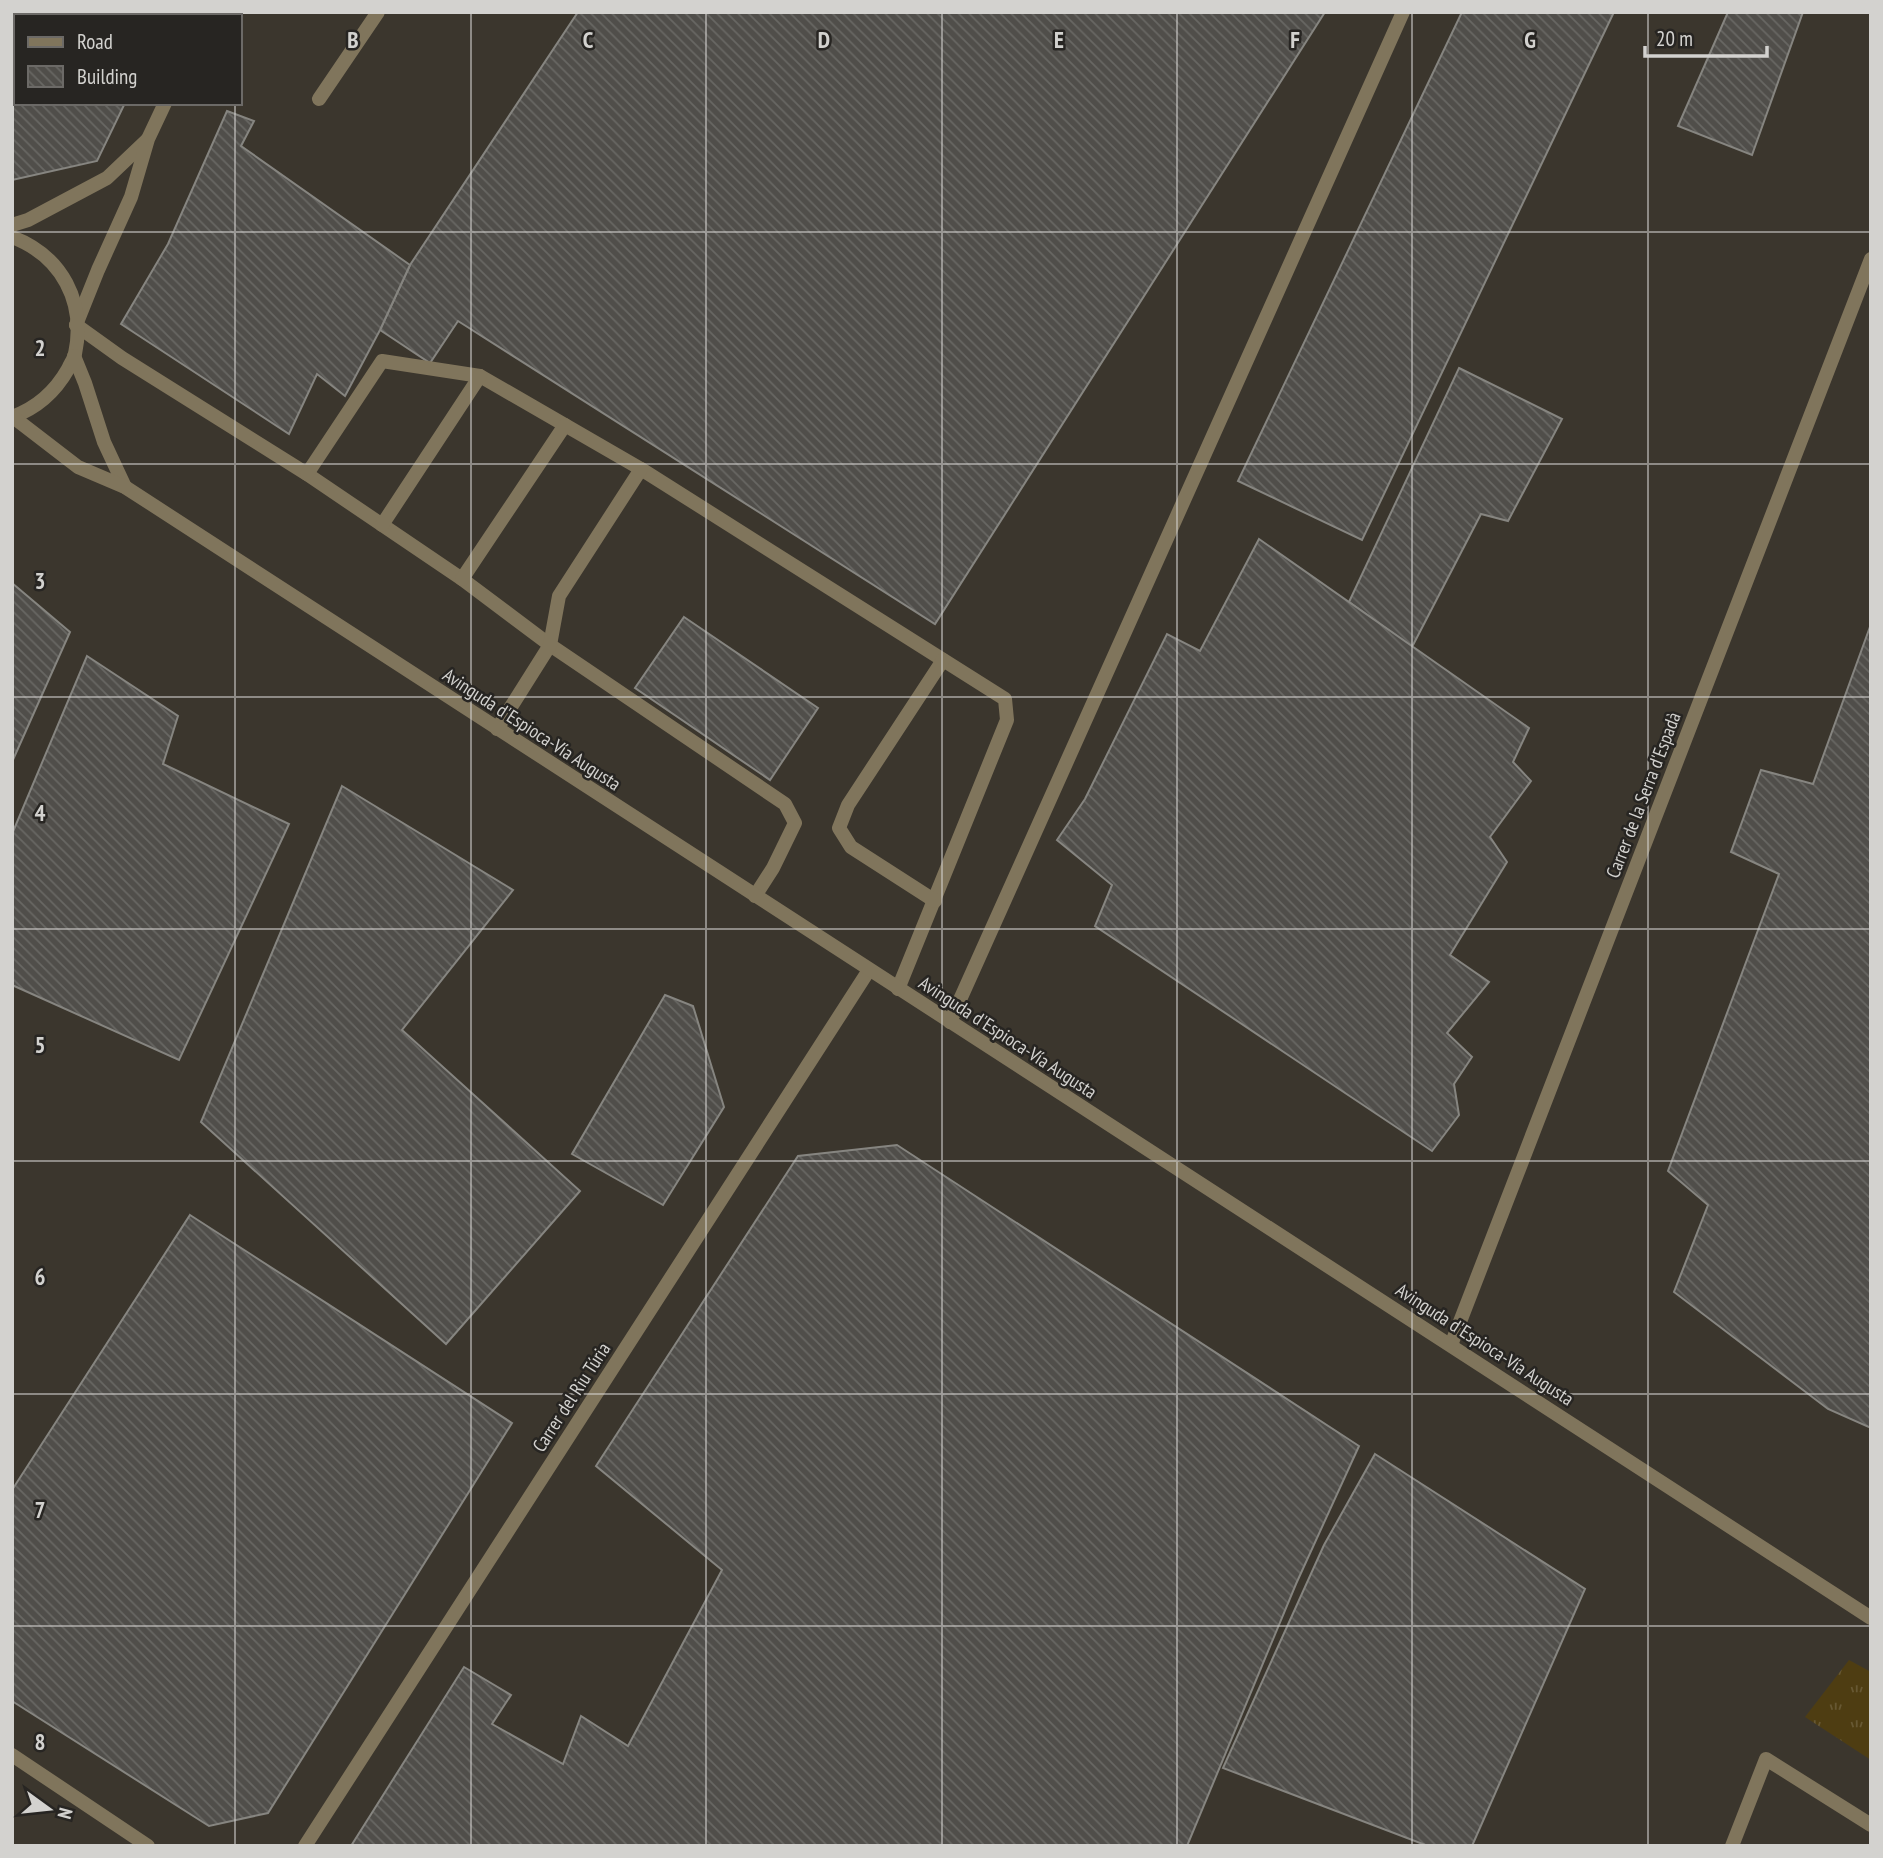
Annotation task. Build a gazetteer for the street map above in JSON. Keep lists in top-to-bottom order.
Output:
{
  "streets": {
    "street": ["Avinguda d'Espioca-Vía Augusta", "Carrer de la Serra d'Espadà", "Carrer del Riu Túria"]
  },
  "crossings": [
    ["Avinguda d'Espioca-Vía Augusta", "Carrer de la Serra d'Espadà"],
    ["Avinguda d'Espioca-Vía Augusta", "Carrer del Riu Túria"]
  ],
  "legend": ["Road", "Building"],
  "scale_bar": "20 m",
  "north": "right",
  "grid": {
    "columns": [
      "B",
      "C",
      "D",
      "E",
      "F",
      "G"
    ],
    "rows": [
      "2",
      "3",
      "4",
      "5",
      "6",
      "7",
      "8"
    ]
  }
}
